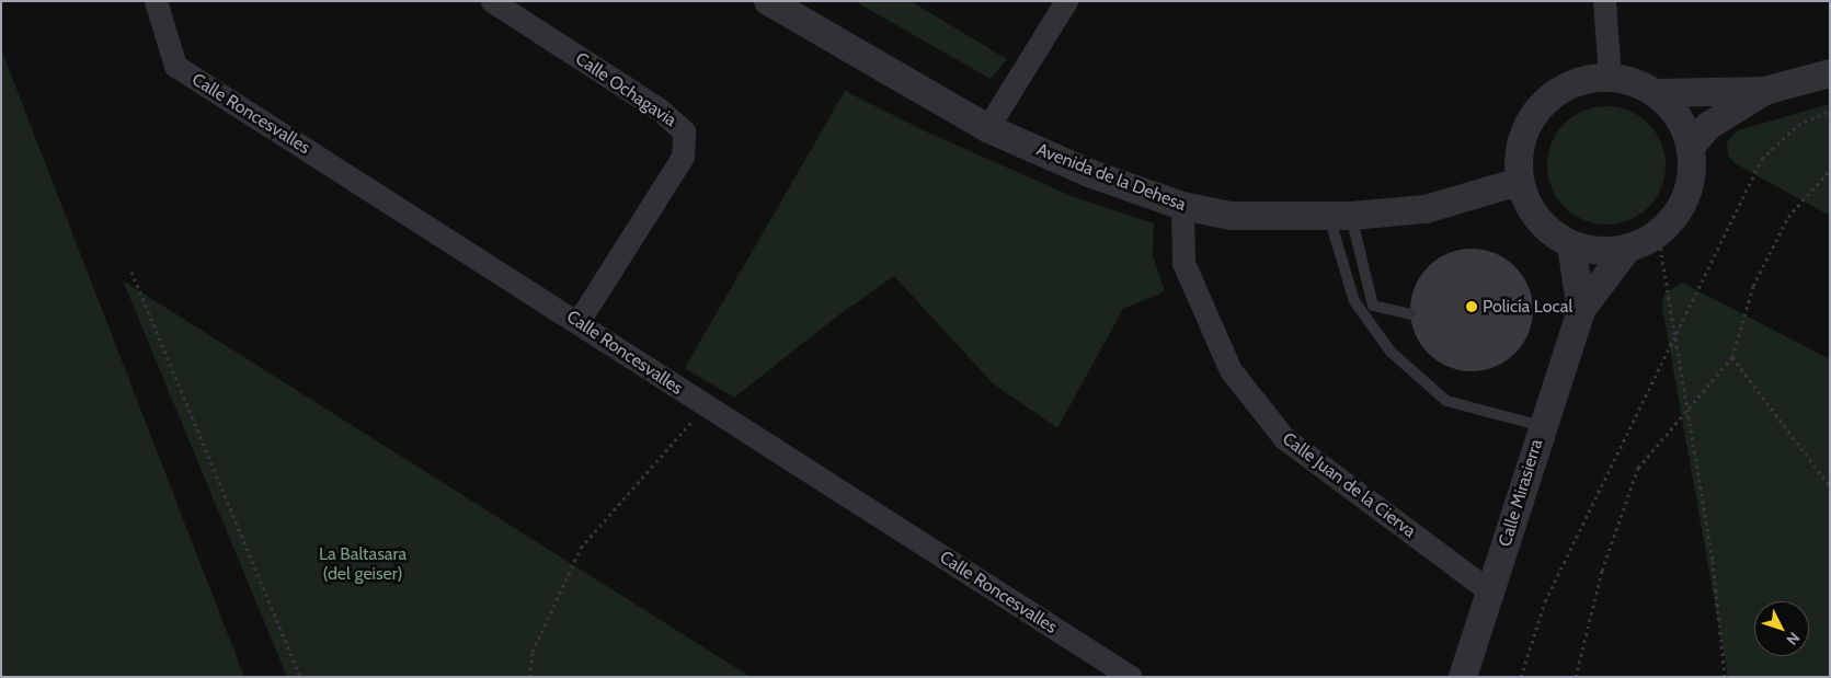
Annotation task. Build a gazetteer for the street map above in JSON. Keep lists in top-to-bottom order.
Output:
{
  "streets": {
    "street": [
      "Calle Ochagavia",
      "Calle Roncesvalles",
      "Avenida de la Dehesa",
      "Calle Juan de la Cierva",
      "Calle Mirasierra"
    ]
  },
  "crossings": [
    ["Calle Ochagavia", "Calle Roncesvalles"],
    ["Avenida de la Dehesa", "Calle Juan de la Cierva"],
    ["Avenida de la Dehesa", "Calle Mirasierra"],
    ["Calle Juan de la Cierva", "Calle Mirasierra"]
  ],
  "parks": ["La Baltasara (del geiser)"],
  "places": ["Policía Local"],
  "north": "bottom right"
}
